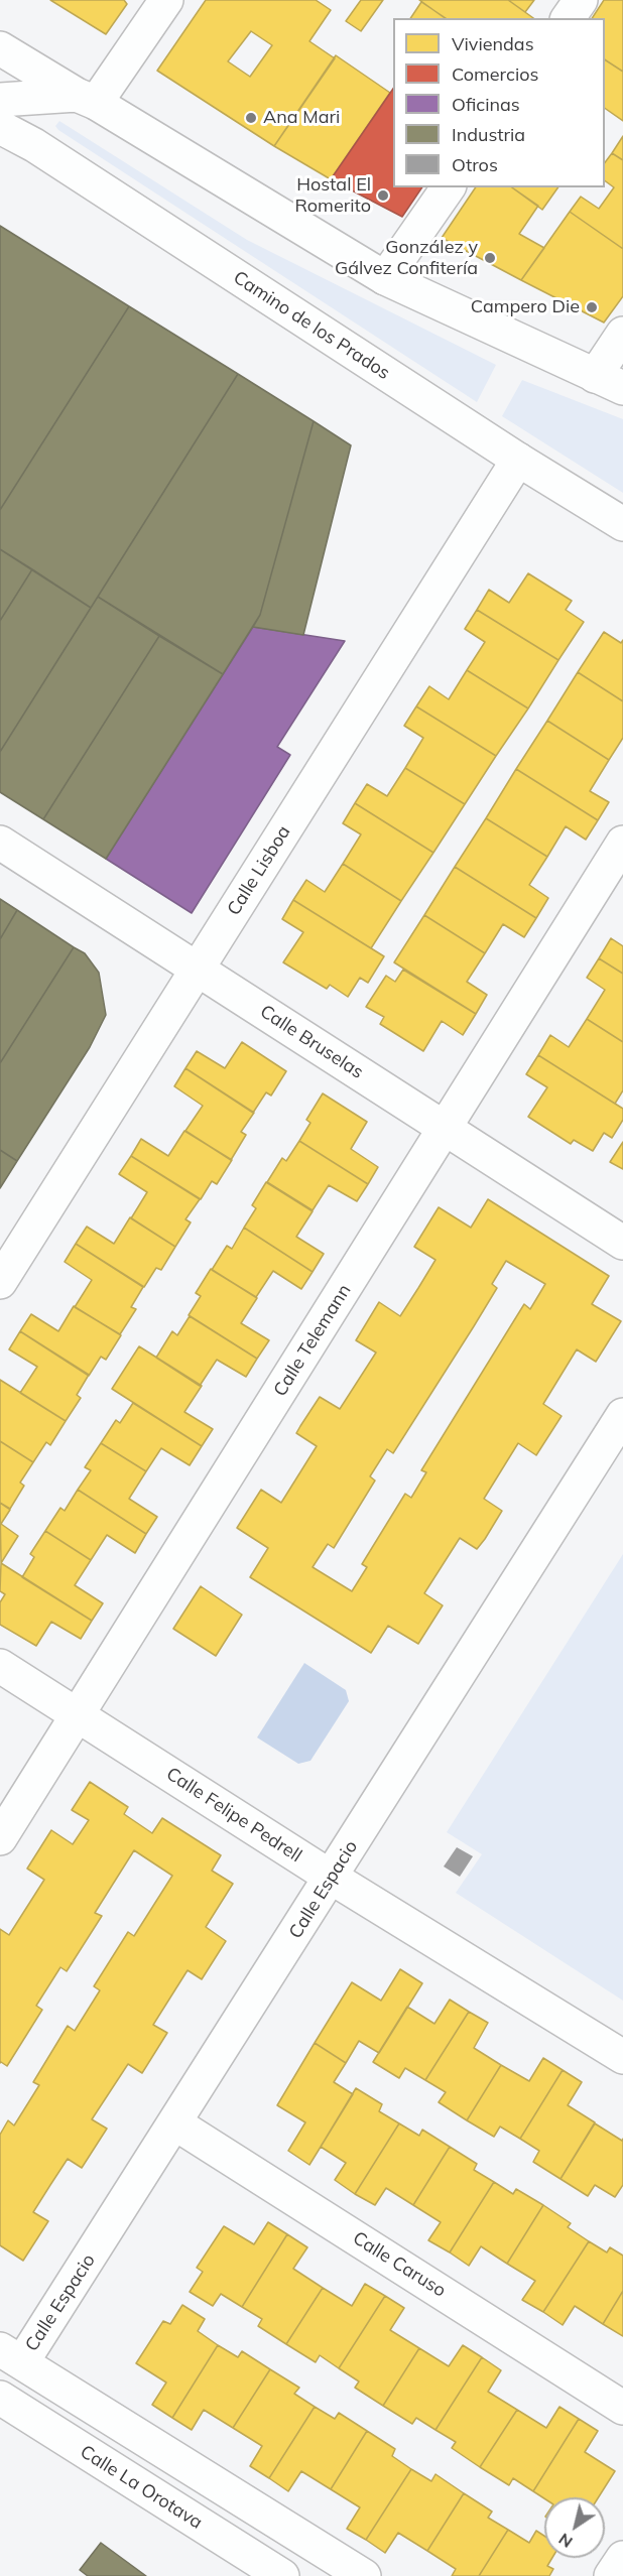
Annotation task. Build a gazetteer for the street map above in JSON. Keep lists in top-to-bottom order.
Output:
{
  "streets": {
    "street": [
      "Camino de los Prados",
      "Calle Lisboa",
      "Calle Bruselas",
      "Calle Telemann",
      "Calle Felipe Pedrell",
      "Calle Espacio",
      "Calle Caruso",
      "Calle La Orotava"
    ]
  },
  "crossings": [
    ["Camino de los Prados", "Calle Lisboa"],
    ["Calle Lisboa", "Calle Bruselas"],
    ["Calle Bruselas", "Calle Telemann"],
    ["Calle Telemann", "Calle Felipe Pedrell"],
    ["Calle Felipe Pedrell", "Calle Espacio"],
    ["Calle Espacio", "Calle Caruso"]
  ],
  "places": [
    "Ana Mari",
    "Hostal El Romerito",
    "González y Gálvez Confitería",
    "Campero Die"
  ],
  "legend": [
    "Viviendas",
    "Comercios",
    "Oficinas",
    "Industria",
    "Otros"
  ],
  "north": "bottom left"
}
